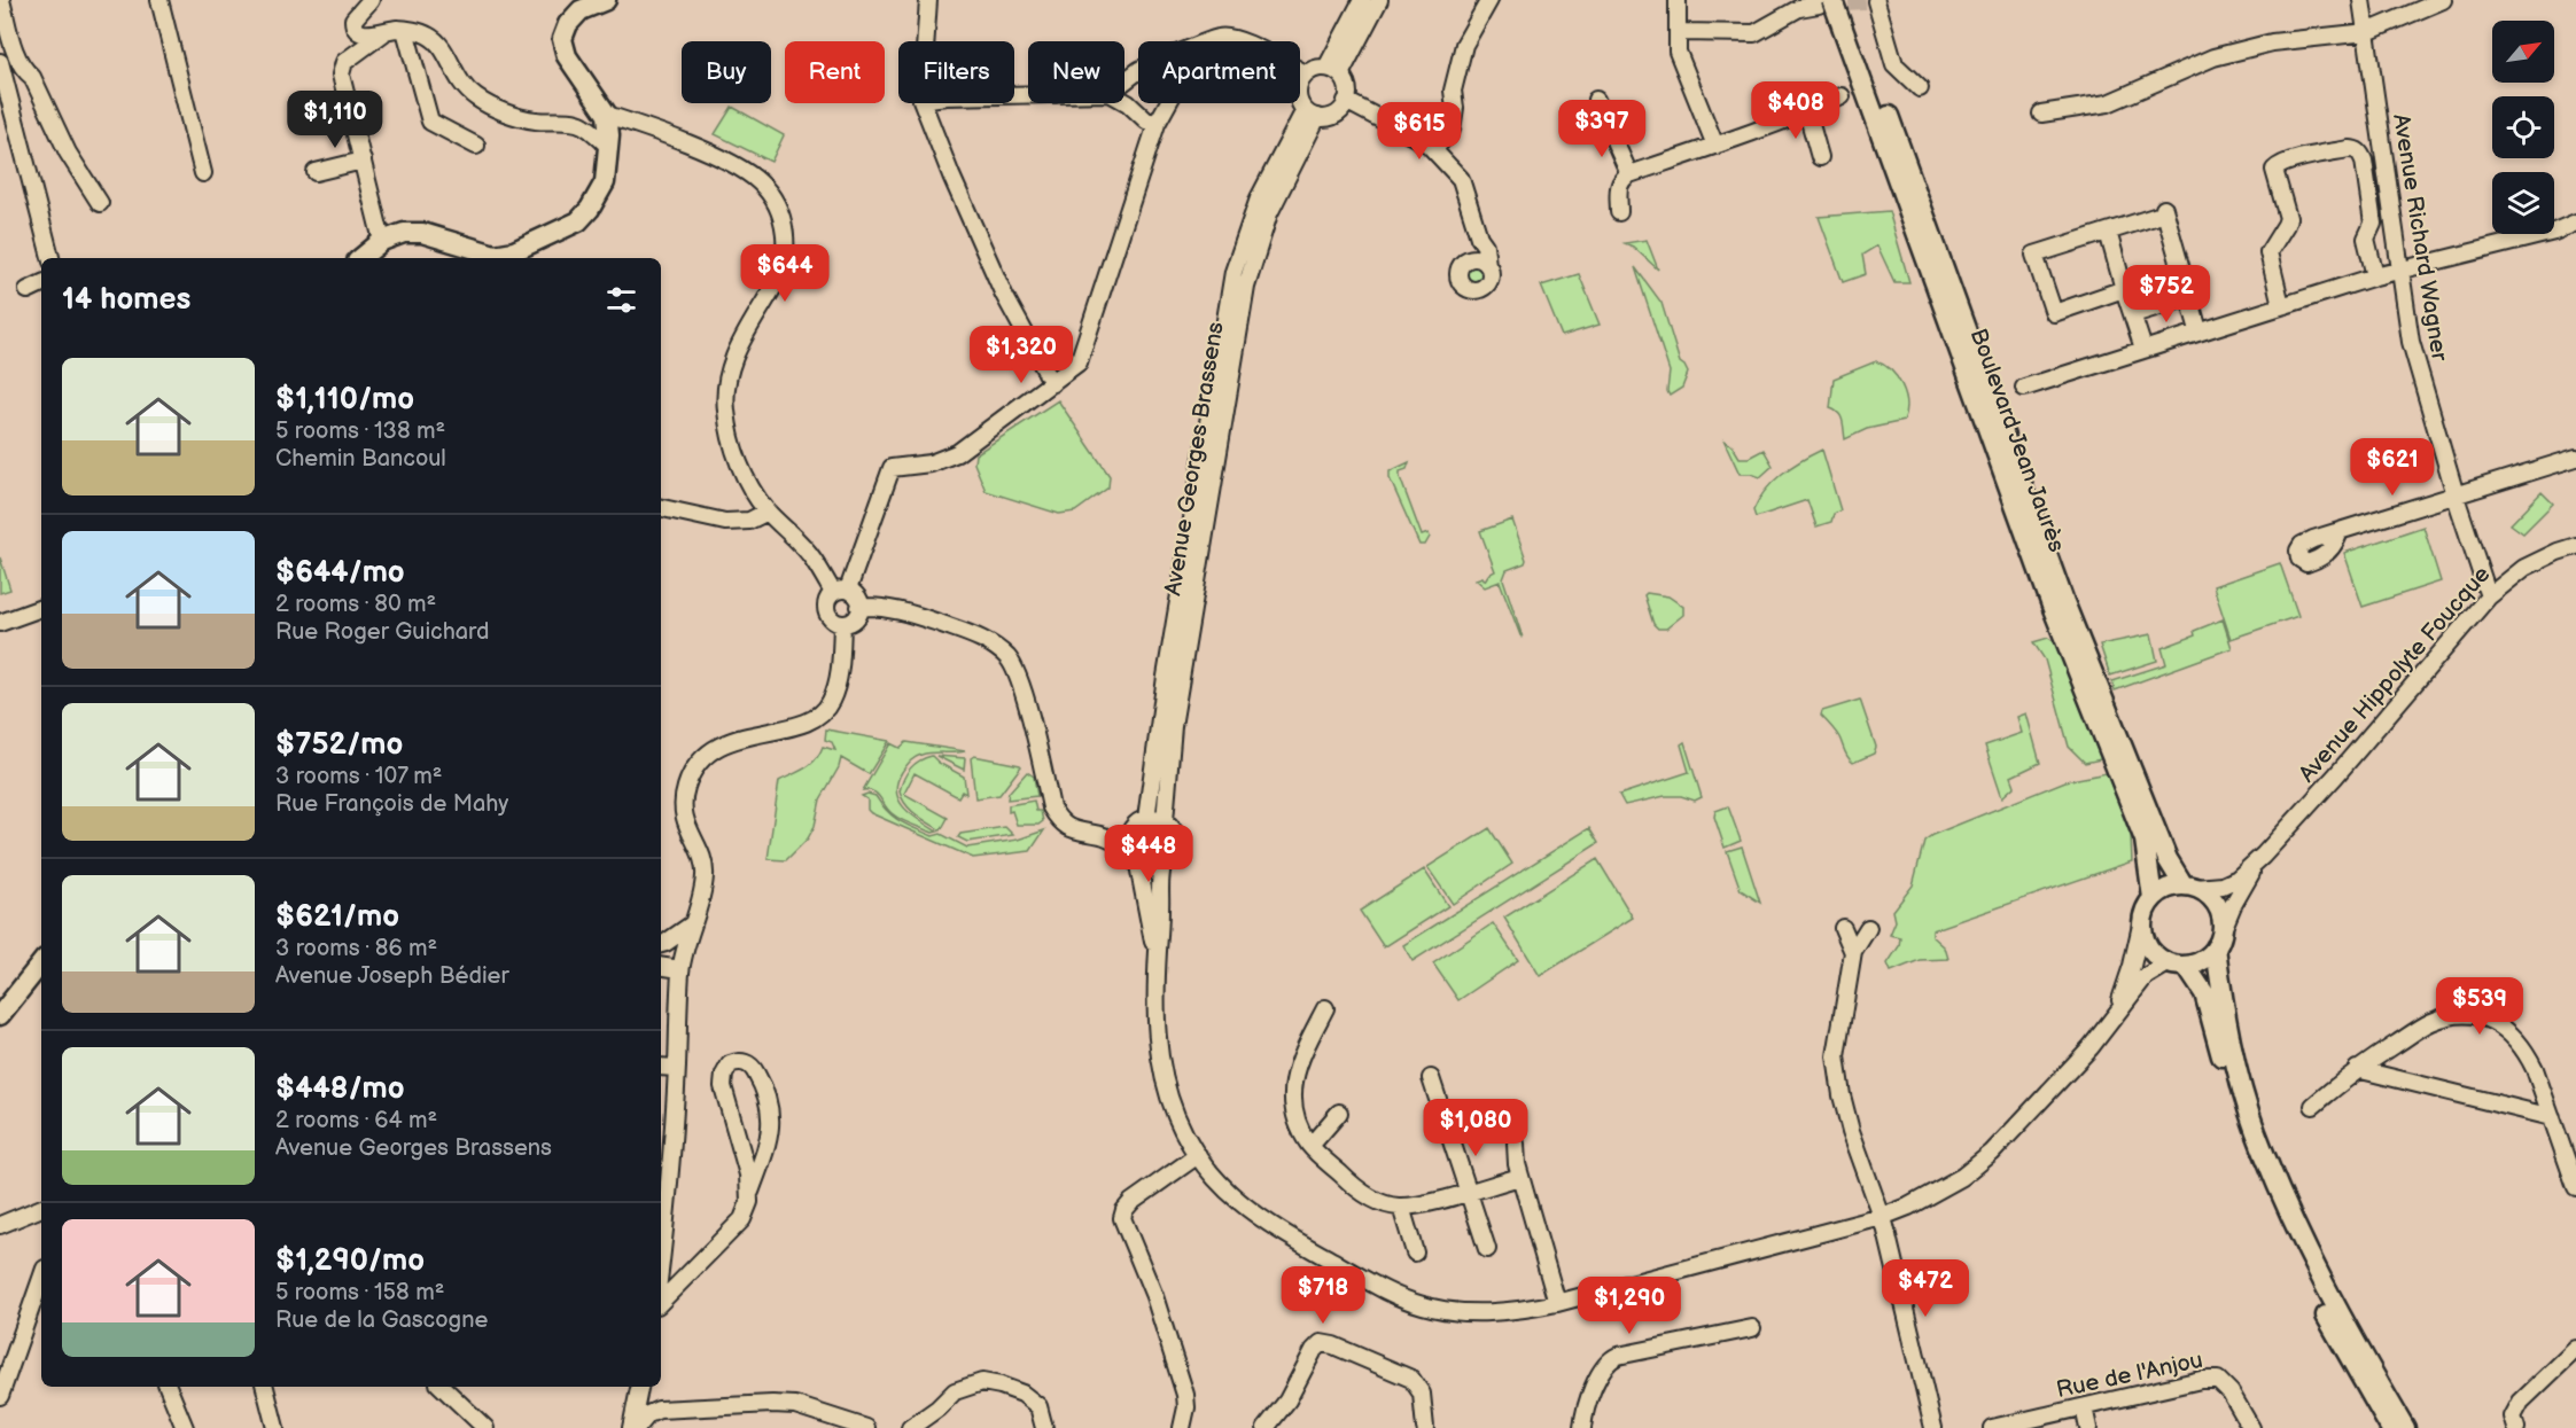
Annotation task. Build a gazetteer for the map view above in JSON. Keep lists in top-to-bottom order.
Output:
{
  "streets": {
    "main road": ["Boulevard Jean Jaurès"],
    "street": [
      "Avenue Richard Wagner",
      "Avenue Georges Brassens",
      "Avenue Hippolyte Foucque",
      "Rue de l'Anjou"
    ]
  },
  "crossings": [
    ["Avenue Richard Wagner", "Avenue Hippolyte Foucque"],
    ["Boulevard Jean Jaurès", "Avenue Hippolyte Foucque"]
  ],
  "north": "top right",
  "page": {
    "chip": [
      "Buy",
      "Rent",
      "Filters",
      "New",
      "Apartment"
    ],
    "price": [
      "$408",
      "$1,110",
      "$397",
      "$615",
      "$644",
      "$752",
      "$1,320",
      "$621",
      "$448",
      "$539",
      "$1,080",
      "$472",
      "$718",
      "$1,290"
    ],
    "heading": "14 homes",
    "list": [
      {
        "name": "$1,110/mo",
        "note": "5 rooms · 138 m² · Chemin Bancoul"
      },
      {
        "name": "$644/mo",
        "note": "2 rooms · 80 m² · Rue Roger Guichard"
      },
      {
        "name": "$752/mo",
        "note": "3 rooms · 107 m² · Rue François de Mahy"
      },
      {
        "name": "$621/mo",
        "note": "3 rooms · 86 m² · Avenue Joseph Bédier"
      },
      {
        "name": "$448/mo",
        "note": "2 rooms · 64 m² · Avenue Georges Brassens"
      },
      {
        "name": "$1,290/mo",
        "note": "5 rooms · 158 m² · Rue de la Gascogne"
      }
    ]
  }
}
